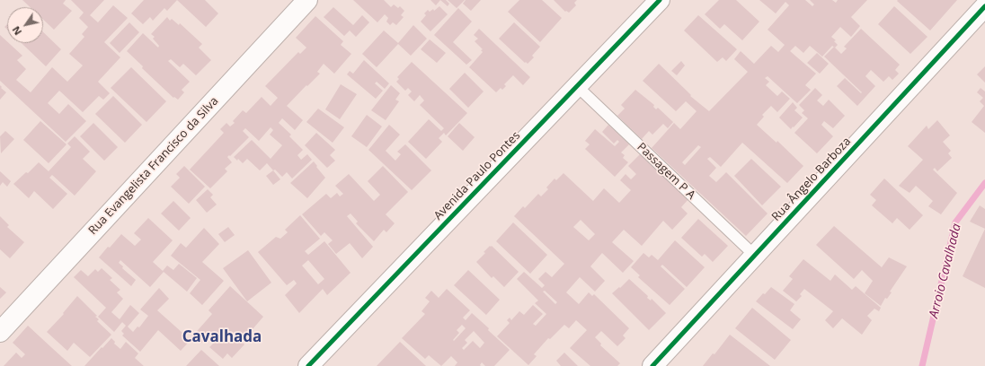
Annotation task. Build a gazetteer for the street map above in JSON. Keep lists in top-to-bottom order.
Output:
{
  "streets": {
    "street": ["Rua Evangelista Francisco da Silva", "Avenida Paulo Pontes", "Rua Ângelo Barboza"],
    "lane": ["Passagem P A"]
  },
  "crossings": [
    ["Passagem P A", "Avenida Paulo Pontes"],
    ["Passagem P A", "Rua Ângelo Barboza"]
  ],
  "districts": ["Cavalhada"],
  "water": ["Arroio Cavalhada"],
  "north": "bottom left"
}
